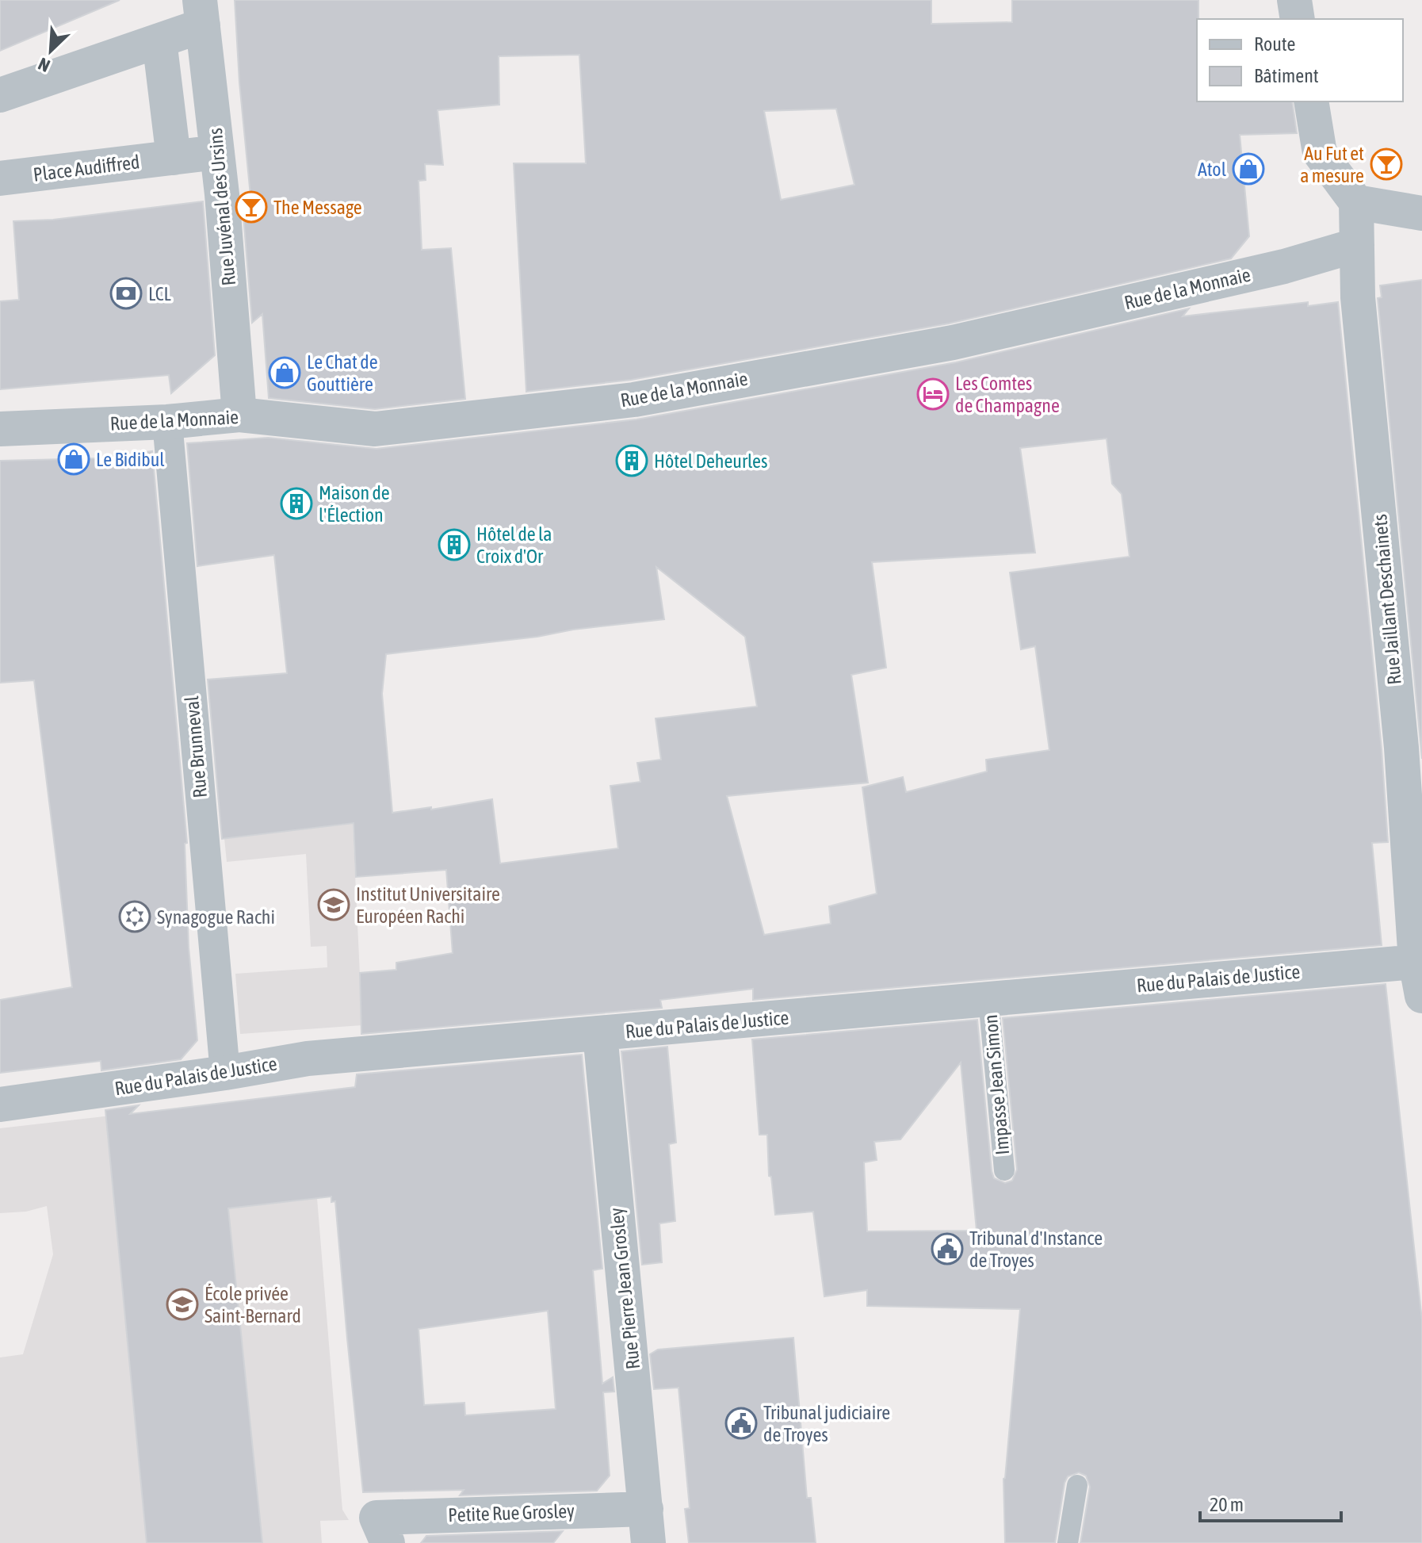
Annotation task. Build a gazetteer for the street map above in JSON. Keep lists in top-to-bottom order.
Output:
{
  "streets": {
    "street": [
      "Place Audiffred",
      "Rue Juvénal des Ursins",
      "Rue de la Monnaie",
      "Rue Jaillant Deschainets",
      "Rue Brunneval",
      "Rue du Palais de Justice",
      "Rue Pierre Jean Grosley",
      "Petite Rue Grosley"
    ],
    "lane": ["Impasse Jean Simon"]
  },
  "crossings": [
    ["Place Audiffred", "Rue Juvénal des Ursins"],
    ["Rue Juvénal des Ursins", "Rue de la Monnaie"],
    ["Rue de la Monnaie", "Rue Jaillant Deschainets"],
    ["Rue de la Monnaie", "Rue Brunneval"],
    ["Rue Jaillant Deschainets", "Rue du Palais de Justice"],
    ["Rue Brunneval", "Rue du Palais de Justice"],
    ["Rue du Palais de Justice", "Impasse Jean Simon"],
    ["Rue du Palais de Justice", "Rue Pierre Jean Grosley"],
    ["Rue Pierre Jean Grosley", "Petite Rue Grosley"]
  ],
  "places": {
    "bar": ["Au Fut et a mesure", "The Message"],
    "shop": ["Atol", "Le Chat de Gouttière", "Le Bidibul"],
    "bank": ["LCL"],
    "hotel": ["Les Comtes de Champagne"],
    "building": ["Hôtel Deheurles", "Maison de l'Élection", "Hôtel de la Croix d'Or"],
    "school or university": ["Institut Universitaire Européen Rachi", "École privée Saint-Bernard"],
    "synagogue": ["Synagogue Rachi"],
    "public building": ["Tribunal d'Instance de Troyes", "Tribunal judiciaire de Troyes"]
  },
  "legend": ["Route", "Bâtiment"],
  "scale_bar": "20 m",
  "north": "bottom left"
}
